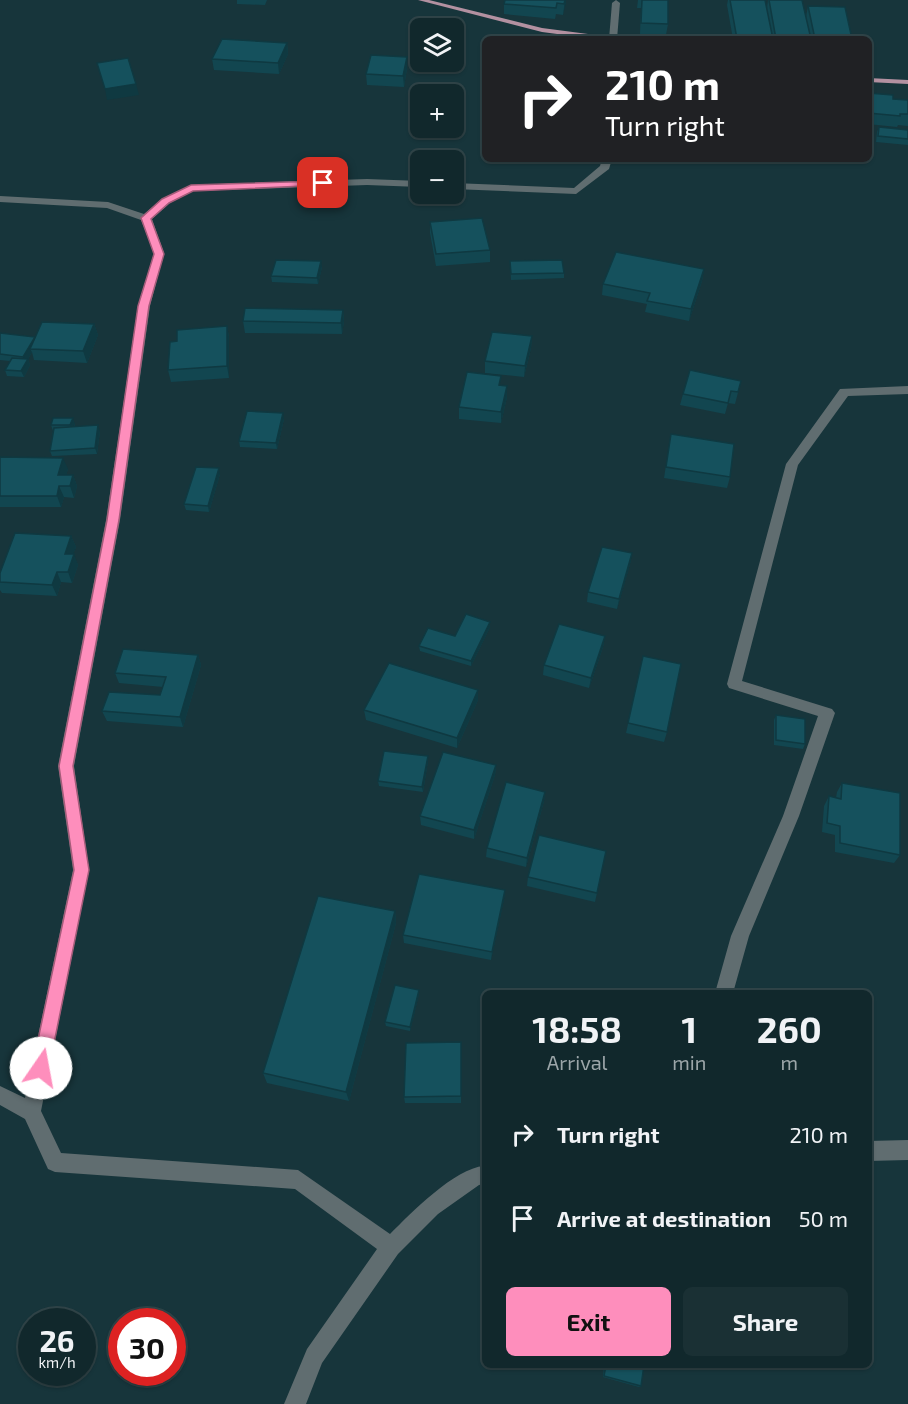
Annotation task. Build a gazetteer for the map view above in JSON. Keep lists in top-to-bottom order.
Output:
{
  "page": {
    "map_buttons": ["+", "−"],
    "turn": ["210 m", "Turn right"],
    "eta": [
      "18:58",
      "Arrival",
      "1",
      "min",
      "260",
      "m"
    ],
    "list": [
      {
        "name": "Turn right",
        "value": "210 m"
      },
      {
        "name": "Arrive at destination",
        "value": "50 m"
      }
    ],
    "buttons": ["Exit", "Share"],
    "speed": "26 km/h",
    "limit": "30"
  }
}
